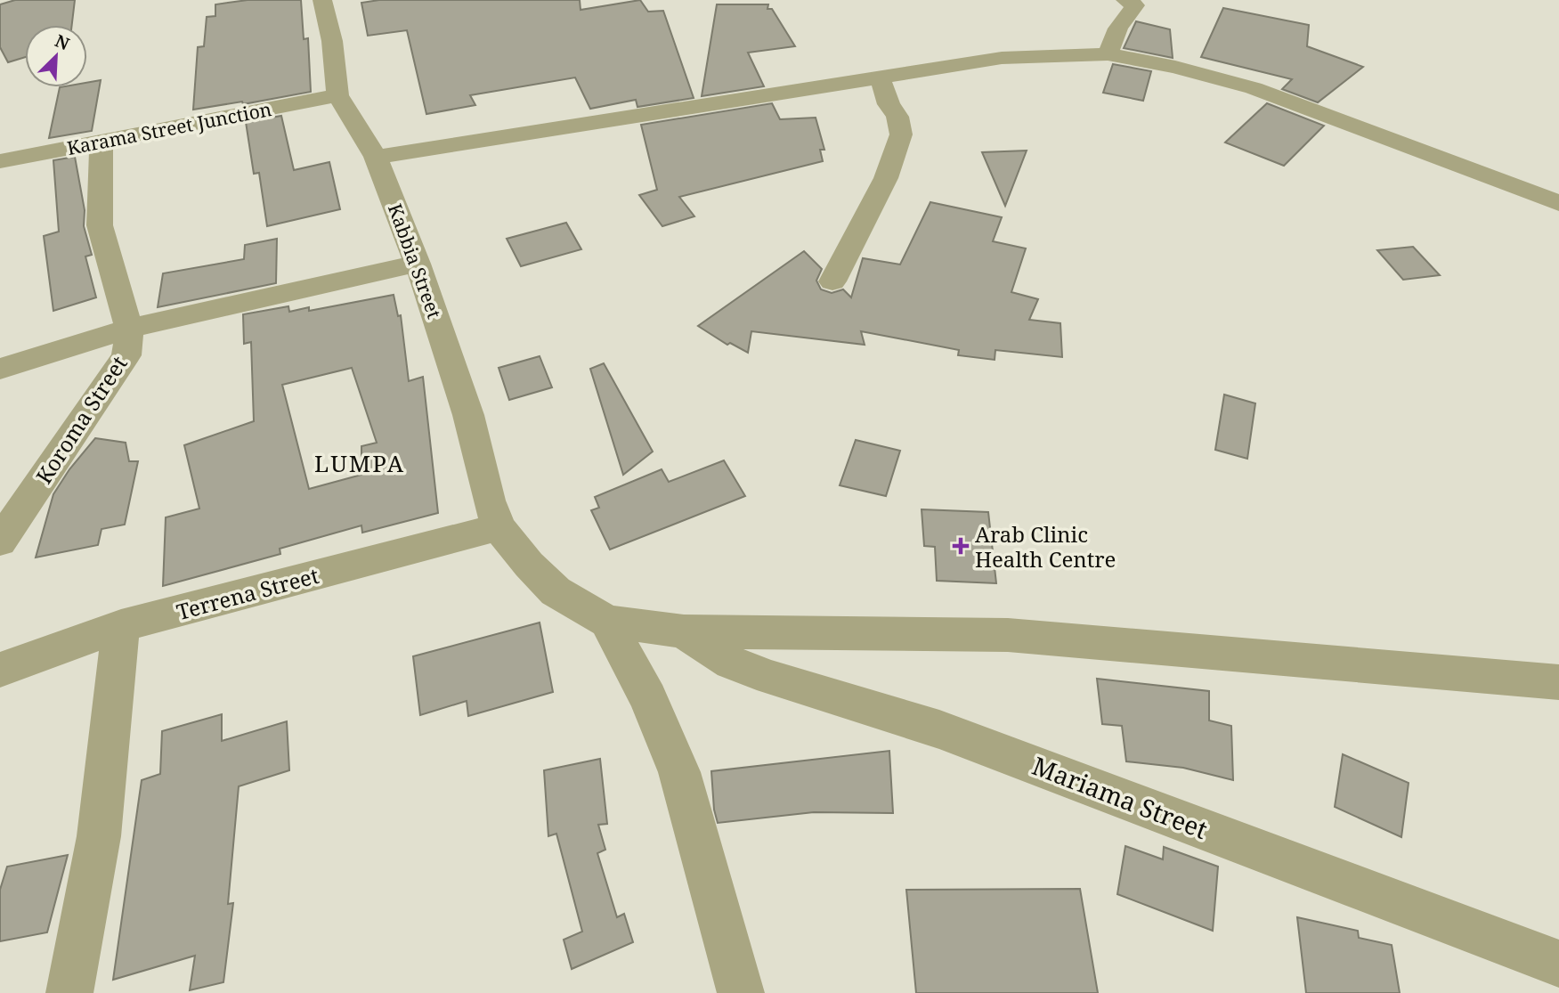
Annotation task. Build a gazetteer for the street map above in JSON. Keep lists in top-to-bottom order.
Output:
{
  "streets": {
    "street": [
      "Karama Street Junction",
      "Kabbia Street",
      "Koroma Street",
      "Terrena Street",
      "Mariama Street"
    ]
  },
  "crossings": [
    ["Karama Street Junction", "Kabbia Street"],
    ["Karama Street Junction", "Koroma Street"],
    ["Kabbia Street", "Terrena Street"]
  ],
  "districts": ["LUMPA"],
  "places": {
    "health": ["Arab Clinic Health Centre"]
  },
  "north": "top right"
}
